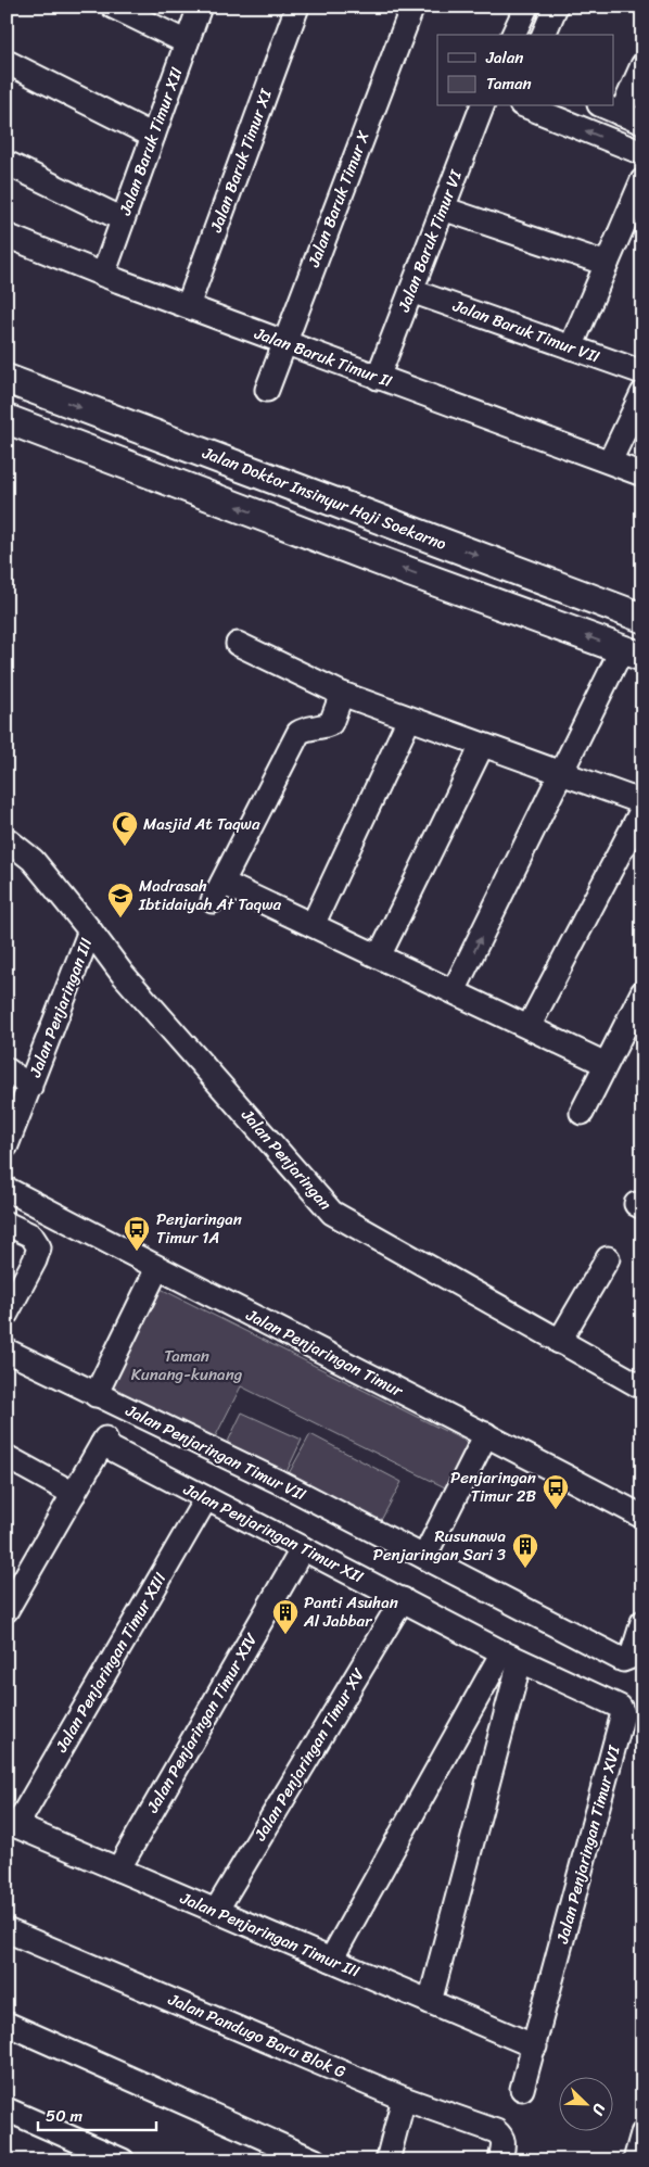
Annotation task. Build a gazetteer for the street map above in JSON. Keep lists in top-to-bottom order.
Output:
{
  "streets": {
    "main road": ["Jalan Doktor Insinyur Haji Soekarno"],
    "street": [
      "Jalan Baruk Timur XII",
      "Jalan Baruk Timur XI",
      "Jalan Baruk Timur X",
      "Jalan Baruk Timur VI",
      "Jalan Baruk Timur VII",
      "Jalan Baruk Timur II",
      "Jalan Penjaringan III",
      "Jalan Penjaringan",
      "Jalan Penjaringan Timur",
      "Jalan Penjaringan Timur VII",
      "Jalan Penjaringan Timur XII",
      "Jalan Penjaringan Timur XIII",
      "Jalan Penjaringan Timur XIV",
      "Jalan Penjaringan Timur XV",
      "Jalan Penjaringan Timur XVI",
      "Jalan Penjaringan Timur III",
      "Jalan Pandugo Baru Blok G"
    ]
  },
  "crossings": [
    ["Jalan Baruk Timur XII", "Jalan Baruk Timur II"],
    ["Jalan Baruk Timur XI", "Jalan Baruk Timur II"],
    ["Jalan Baruk Timur X", "Jalan Baruk Timur II"],
    ["Jalan Baruk Timur VI", "Jalan Baruk Timur VII"],
    ["Jalan Baruk Timur VI", "Jalan Baruk Timur II"],
    ["Jalan Penjaringan III", "Jalan Penjaringan"],
    ["Jalan Penjaringan Timur XII", "Jalan Penjaringan Timur XIII"],
    ["Jalan Penjaringan Timur XII", "Jalan Penjaringan Timur XIV"],
    ["Jalan Penjaringan Timur XII", "Jalan Penjaringan Timur XV"],
    ["Jalan Penjaringan Timur XII", "Jalan Penjaringan Timur XVI"],
    ["Jalan Penjaringan Timur XIII", "Jalan Penjaringan Timur III"],
    ["Jalan Penjaringan Timur XIV", "Jalan Penjaringan Timur III"],
    ["Jalan Penjaringan Timur XV", "Jalan Penjaringan Timur III"],
    ["Jalan Penjaringan Timur XVI", "Jalan Penjaringan Timur III"]
  ],
  "parks": ["Taman Kunang-kunang"],
  "places": {
    "mosque": ["Masjid At Taqwa"],
    "school or university": ["Madrasah Ibtidaiyah At Taqwa"],
    "bus stop": ["Penjaringan Timur 1A", "Penjaringan Timur 2B"],
    "building": ["Rusunawa Penjaringan Sari 3", "Panti Asuhan Al Jabbar"]
  },
  "legend": ["Jalan", "Taman"],
  "scale_bar": "50 m",
  "north": "bottom right"
}
